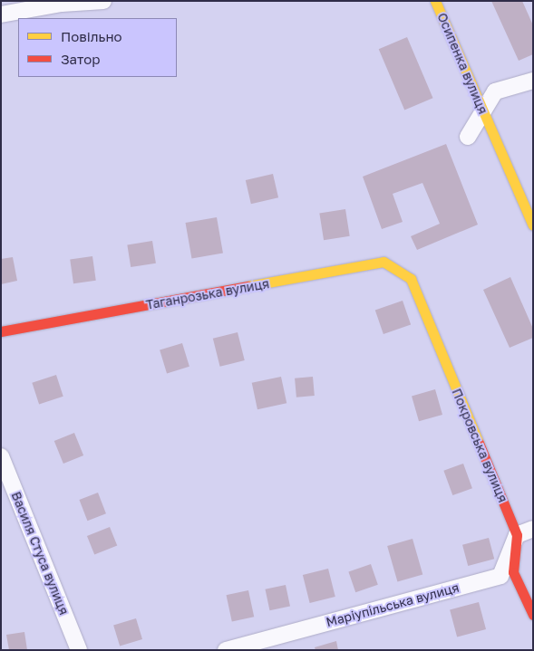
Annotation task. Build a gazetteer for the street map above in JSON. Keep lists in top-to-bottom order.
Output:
{
  "streets": {
    "street": [
      "Осипенка вулиця",
      "Таганрозька вулиця",
      "Покровська вулиця",
      "Василя Стуса вулиця",
      "Маріупільська вулиця"
    ]
  },
  "crossings": [
    ["Таганрозька вулиця", "Покровська вулиця"],
    ["Покровська вулиця", "Маріупільська вулиця"]
  ],
  "legend": ["Повільно", "Затор"]
}
